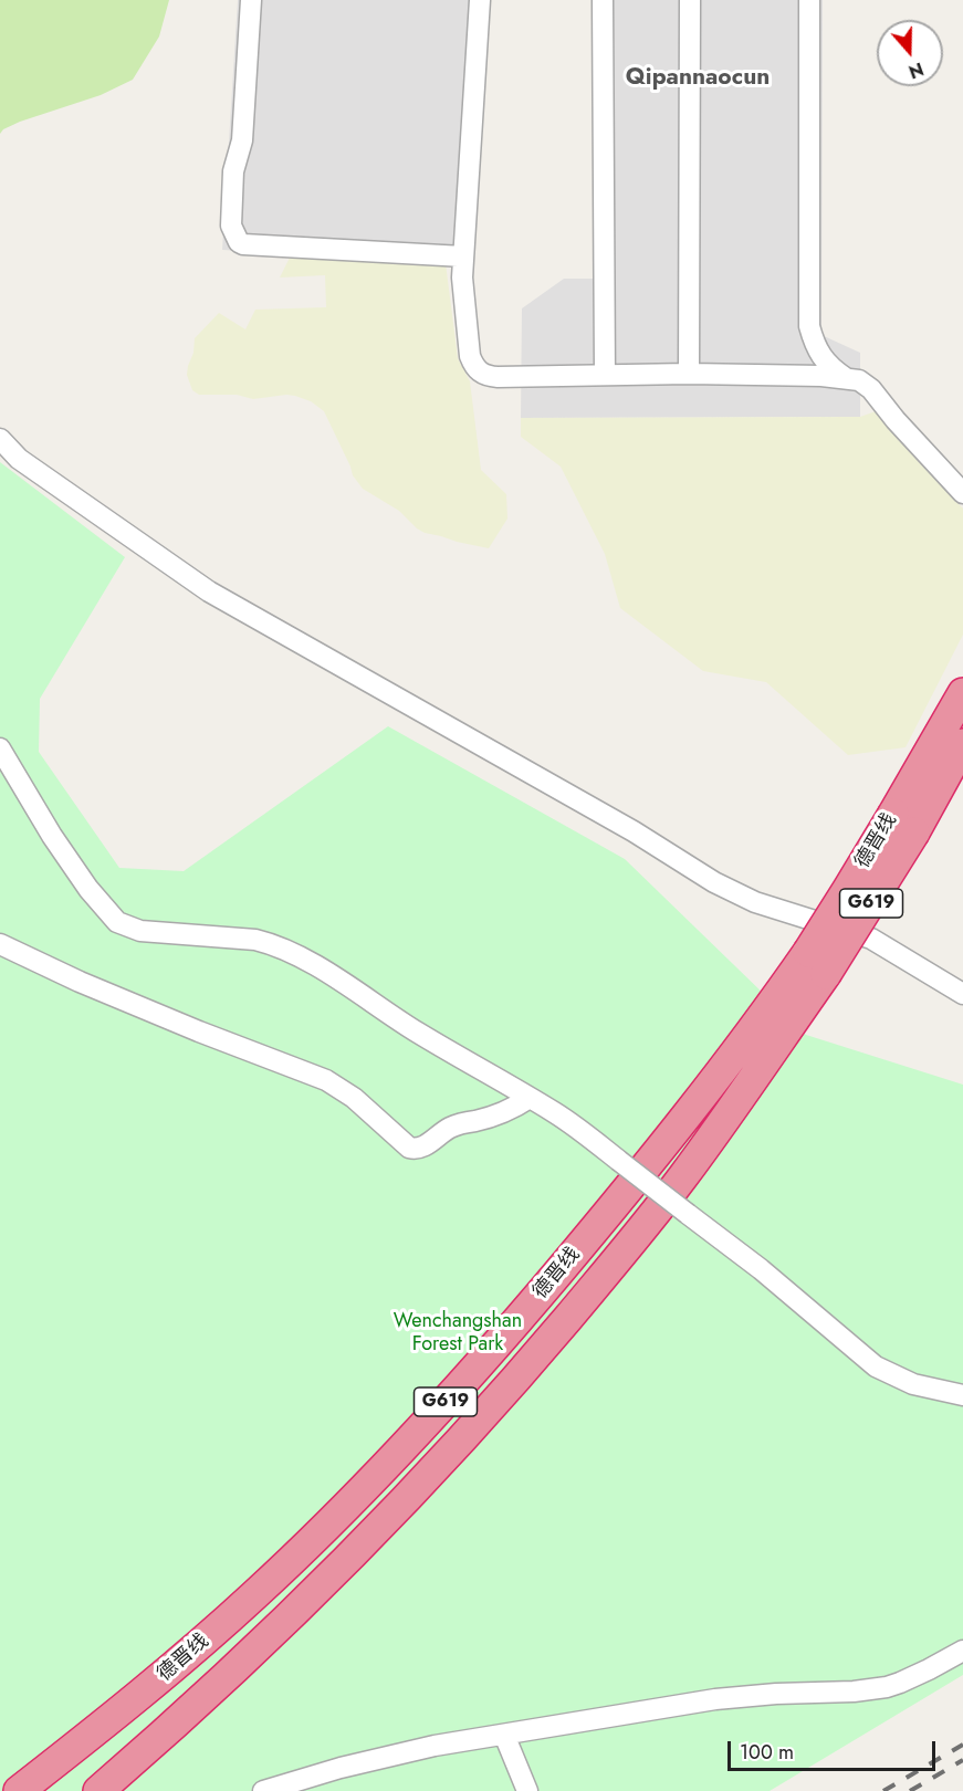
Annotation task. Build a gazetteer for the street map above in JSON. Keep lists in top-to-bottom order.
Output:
{
  "streets": {
    "highway": ["德晋线", "G619"]
  },
  "districts": ["Qipannaocun"],
  "parks": ["Wenchangshan Forest Park"],
  "scale_bar": "100 m",
  "north": "bottom"
}
